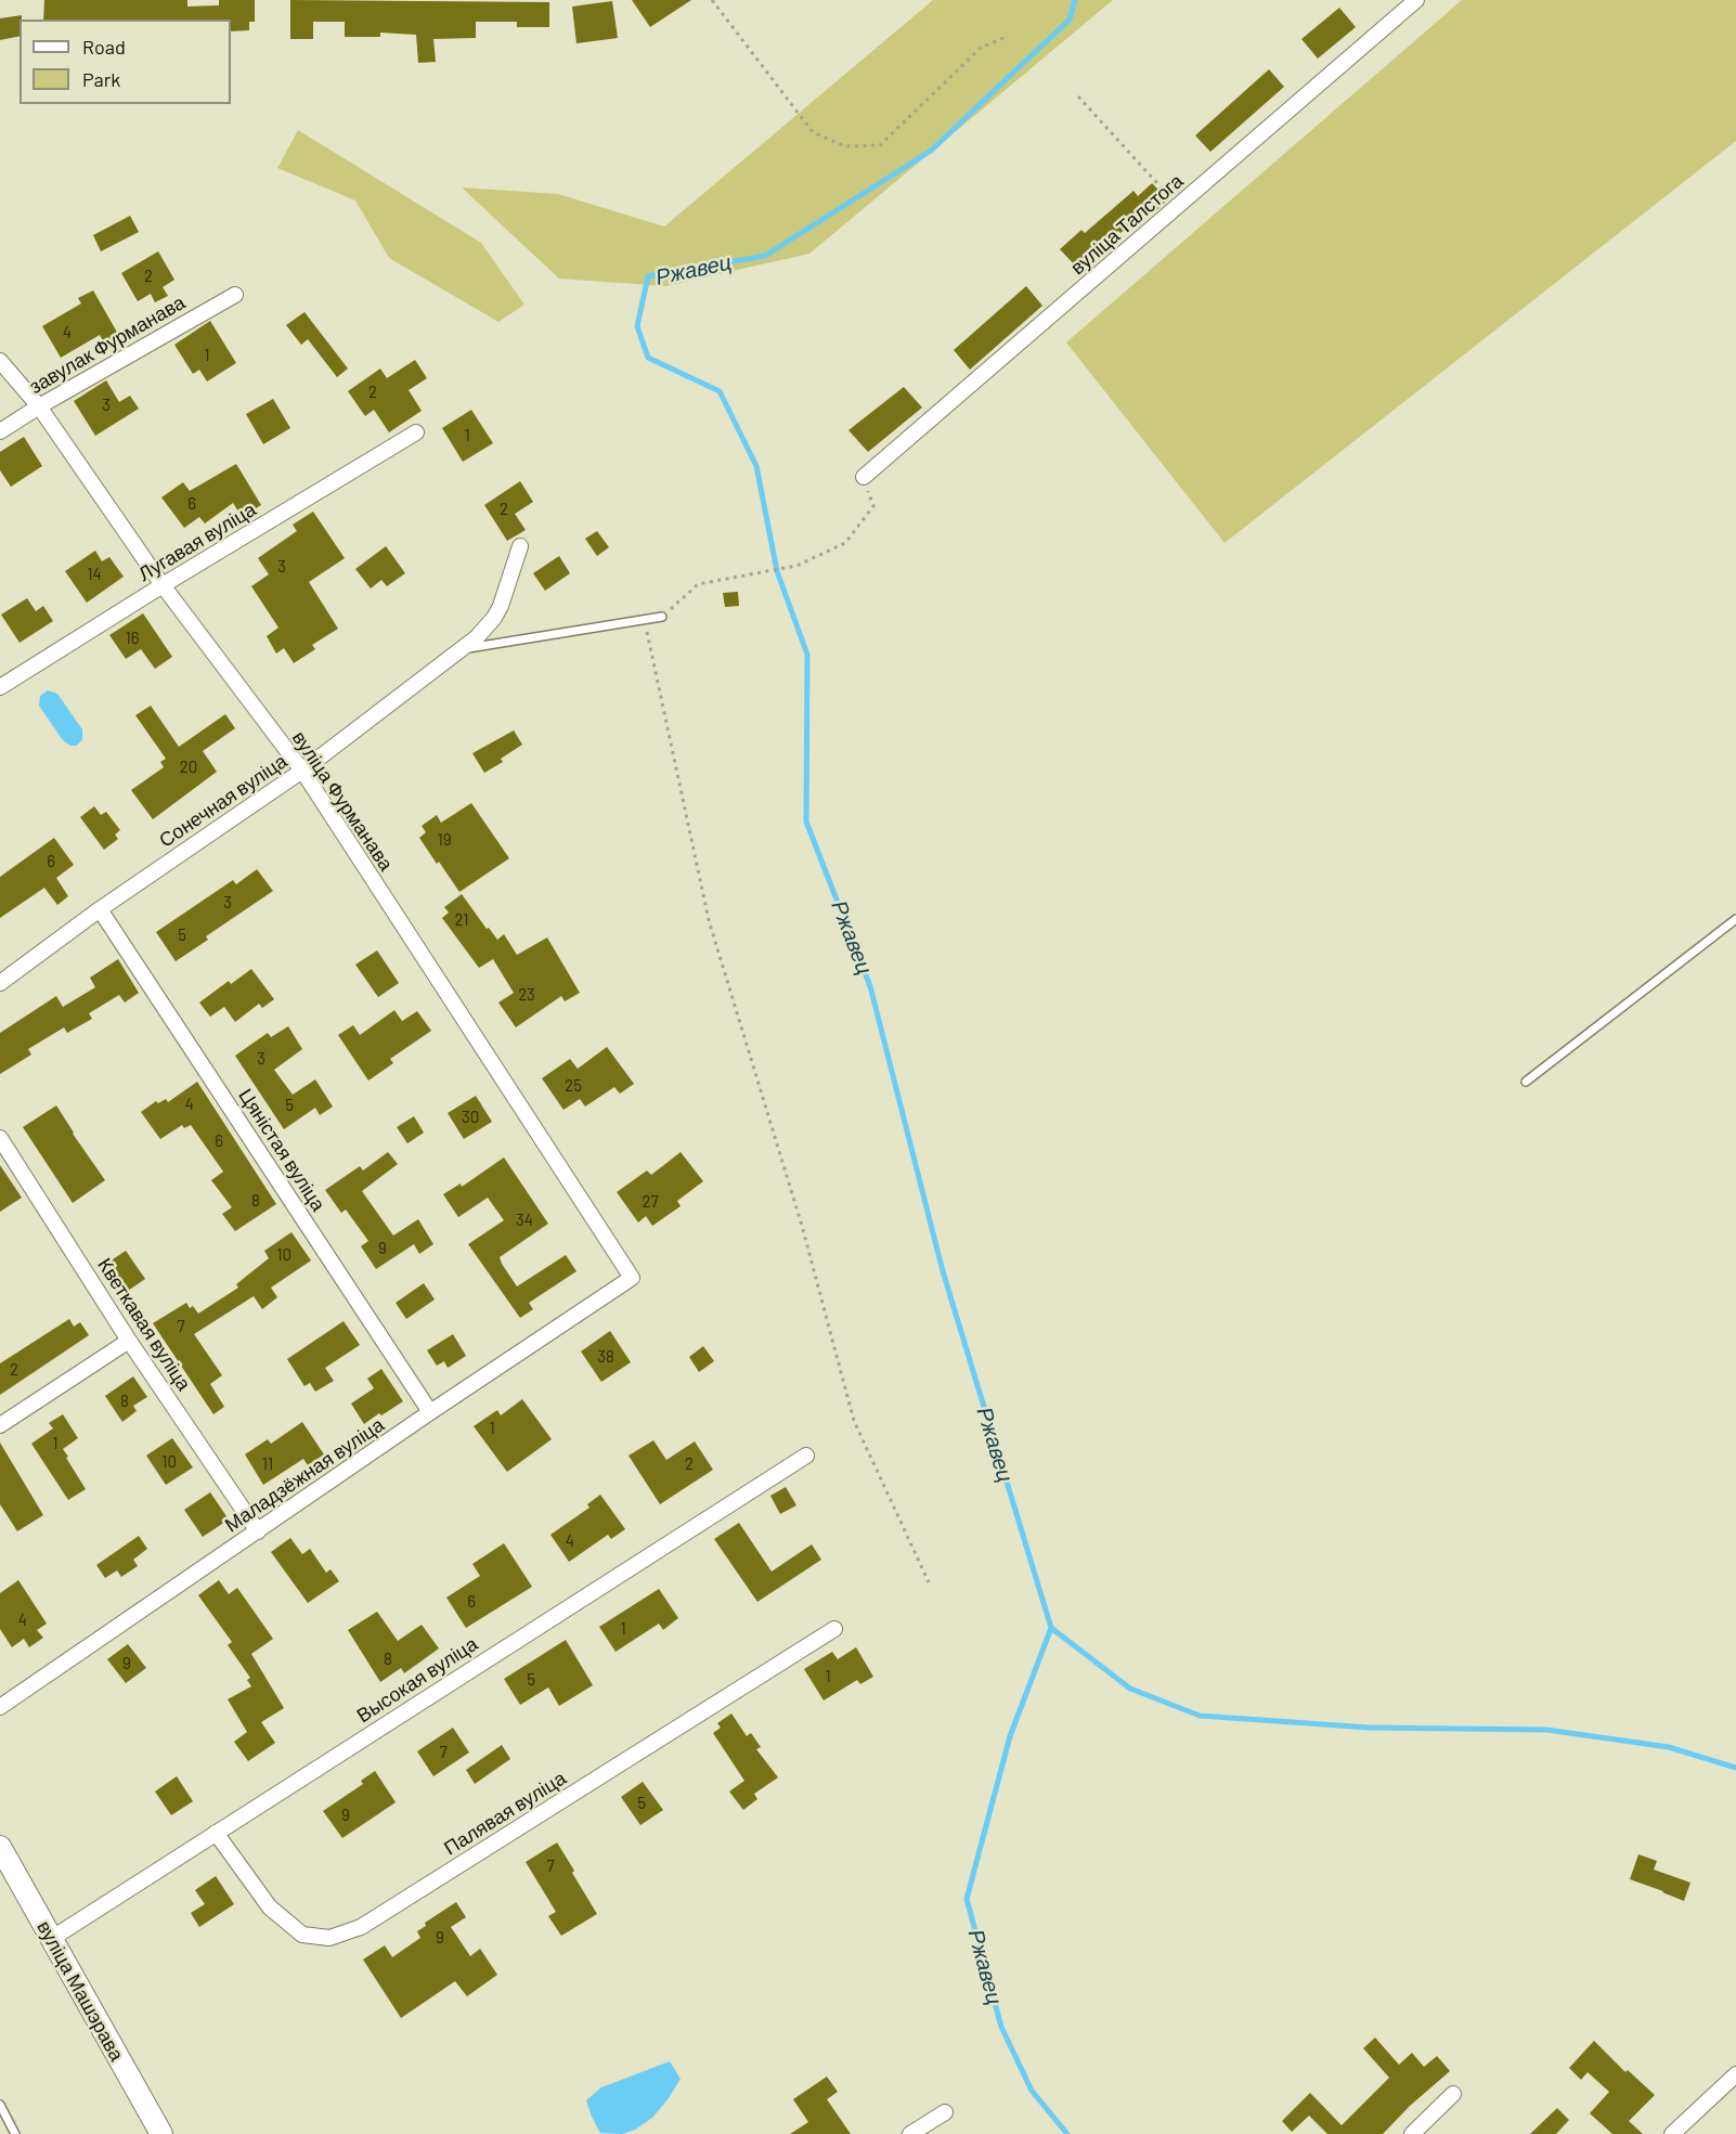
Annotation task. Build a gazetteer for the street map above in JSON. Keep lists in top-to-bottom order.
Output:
{
  "streets": {
    "main road": ["вуліца Машэрава"],
    "street": [
      "вуліца Талстога",
      "завулак Фурманава",
      "Лугавая вуліца",
      "Сонечная вуліца",
      "вуліца Фурманава",
      "Цяністая вуліца",
      "Кветкавая вуліца",
      "Маладзёжная вуліца",
      "Высокая вуліца",
      "Палявая вуліца"
    ]
  },
  "crossings": [
    ["завулак Фурманава", "вуліца Фурманава"],
    ["Лугавая вуліца", "вуліца Фурманава"],
    ["Сонечная вуліца", "вуліца Фурманава"],
    ["Сонечная вуліца", "Цяністая вуліца"],
    ["вуліца Фурманава", "Маладзёжная вуліца"],
    ["Цяністая вуліца", "Маладзёжная вуліца"],
    ["Кветкавая вуліца", "Маладзёжная вуліца"],
    ["Высокая вуліца", "Палявая вуліца"],
    ["Высокая вуліца", "вуліца Машэрава"]
  ],
  "water": ["Ржавец"],
  "house_numbers": [
    "2",
    "4",
    "1",
    "2",
    "3",
    "1",
    "6",
    "2",
    "3",
    "14",
    "16",
    "20",
    "19",
    "6",
    "3",
    "21",
    "5",
    "23",
    "3",
    "25",
    "4",
    "5",
    "30",
    "6",
    "8",
    "27",
    "34",
    "9",
    "10",
    "7",
    "38",
    "2",
    "8",
    "1",
    "1",
    "10",
    "11",
    "2",
    "4",
    "6",
    "4",
    "1",
    "8",
    "9",
    "1",
    "5",
    "7",
    "5",
    "9",
    "7",
    "9"
  ],
  "legend": ["Road", "Park"]
}
